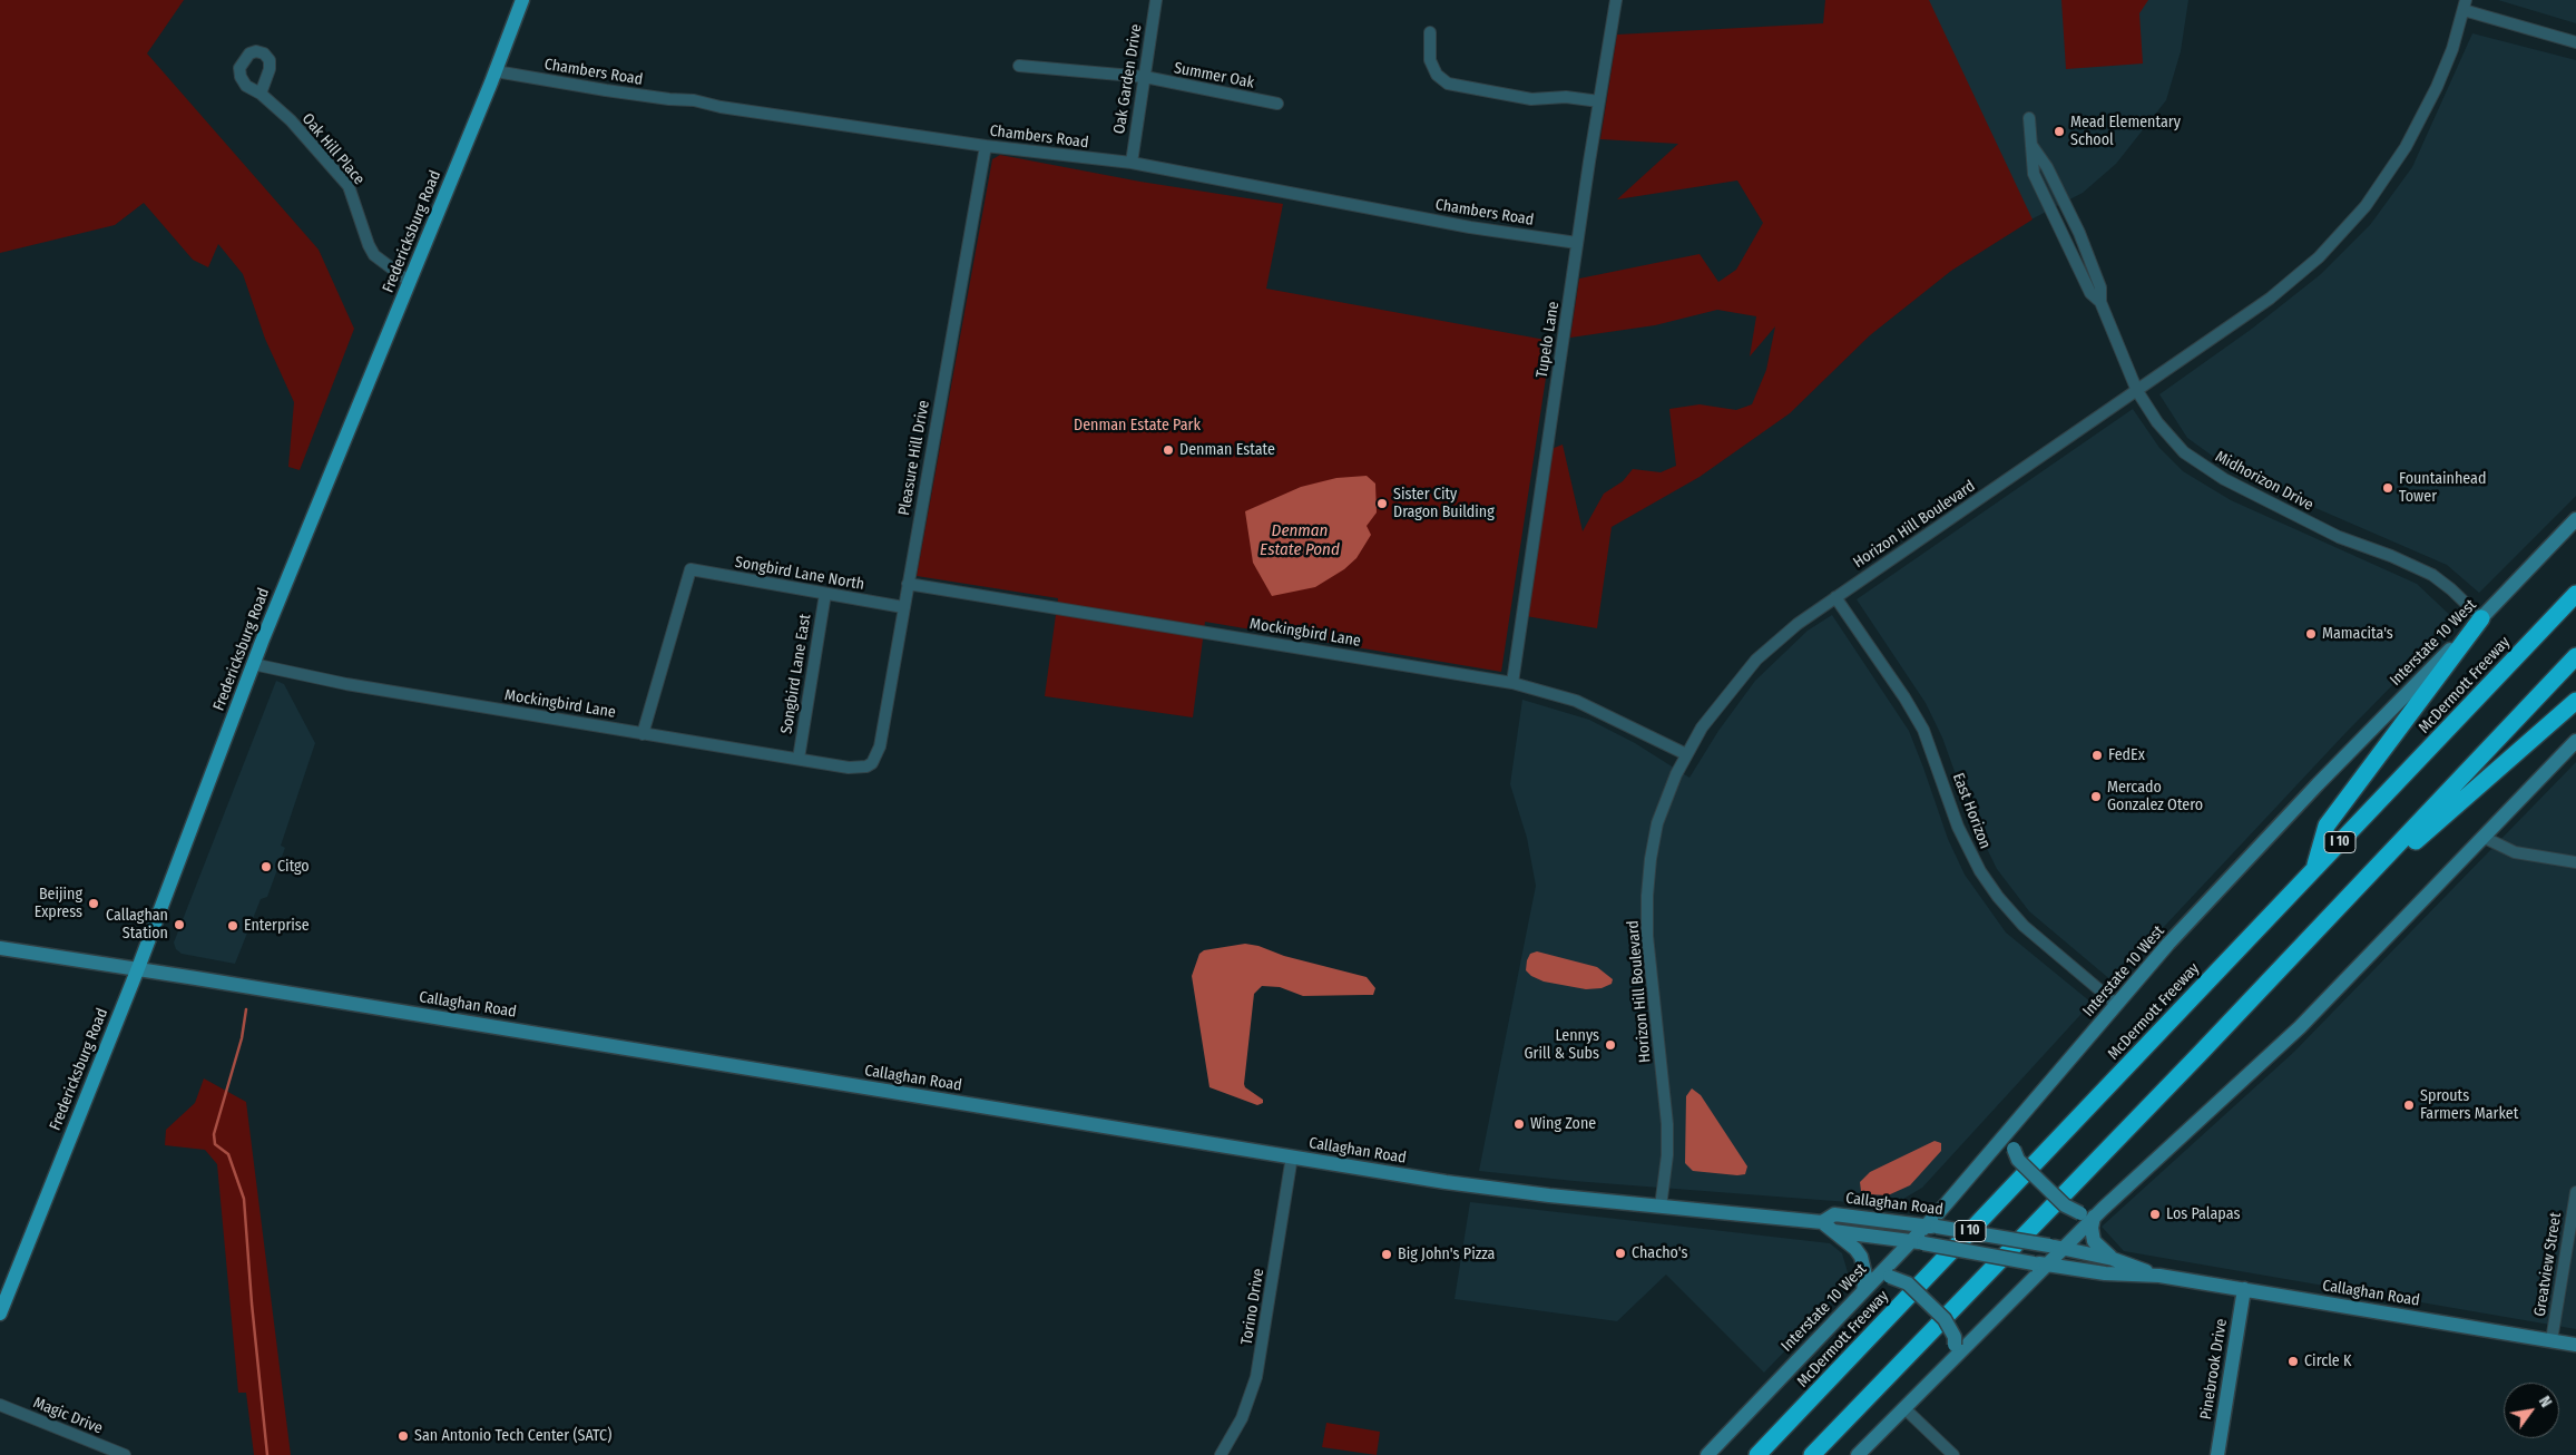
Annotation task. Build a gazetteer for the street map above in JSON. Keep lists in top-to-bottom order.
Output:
{
  "streets": {
    "highway": ["McDermott Freeway", "I 10"],
    "main road": [
      "Fredericksburg Road",
      "Interstate 10 West",
      "Callaghan Road",
      "Pinebrook Drive"
    ],
    "street": [
      "Chambers Road",
      "Summer Oak",
      "Oak Garden Drive",
      "Oak Hill Place",
      "Tupelo Lane",
      "Pleasure Hill Drive",
      "Midhorizon Drive",
      "Horizon Hill Boulevard",
      "Songbird Lane North",
      "Mockingbird Lane",
      "Songbird Lane East",
      "East Horizon",
      "Greatview Street",
      "Torino Drive",
      "Magic Drive"
    ]
  },
  "crossings": [
    ["Chambers Road", "Oak Garden Drive"],
    ["Chambers Road", "Fredericksburg Road"],
    ["Chambers Road", "Tupelo Lane"],
    ["Chambers Road", "Pleasure Hill Drive"],
    ["Summer Oak", "Oak Garden Drive"],
    ["Oak Hill Place", "Fredericksburg Road"],
    ["Fredericksburg Road", "Mockingbird Lane"],
    ["Fredericksburg Road", "Callaghan Road"],
    ["Tupelo Lane", "Mockingbird Lane"],
    ["Pleasure Hill Drive", "Songbird Lane North"],
    ["Pleasure Hill Drive", "Mockingbird Lane"],
    ["Midhorizon Drive", "Horizon Hill Boulevard"],
    ["Midhorizon Drive", "Interstate 10 West"],
    ["Horizon Hill Boulevard", "Mockingbird Lane"],
    ["Horizon Hill Boulevard", "East Horizon"],
    ["Horizon Hill Boulevard", "Callaghan Road"],
    ["Songbird Lane North", "Mockingbird Lane"],
    ["Songbird Lane North", "Songbird Lane East"],
    ["Mockingbird Lane", "Songbird Lane East"],
    ["Interstate 10 West", "East Horizon"],
    ["Interstate 10 West", "Callaghan Road"],
    ["Callaghan Road", "Greatview Street"],
    ["Callaghan Road", "Torino Drive"],
    ["Callaghan Road", "Pinebrook Drive"]
  ],
  "water": ["Denman Estate Pond"],
  "parks": ["Denman Estate Park"],
  "places": [
    "Mead Elementary School",
    "Denman Estate",
    "Fountainhead Tower",
    "Sister City Dragon Building",
    "Mamacita's",
    "FedEx",
    "Mercado Gonzalez Otero",
    "Citgo",
    "Beijing Express",
    "Callaghan Station",
    "Enterprise",
    "Lennys Grill & Subs",
    "Sprouts Farmers Market",
    "Wing Zone",
    "Los Palapas",
    "Chacho's",
    "Big John's Pizza",
    "Circle K",
    "San Antonio Tech Center (SATC)"
  ],
  "north": "top right"
}
